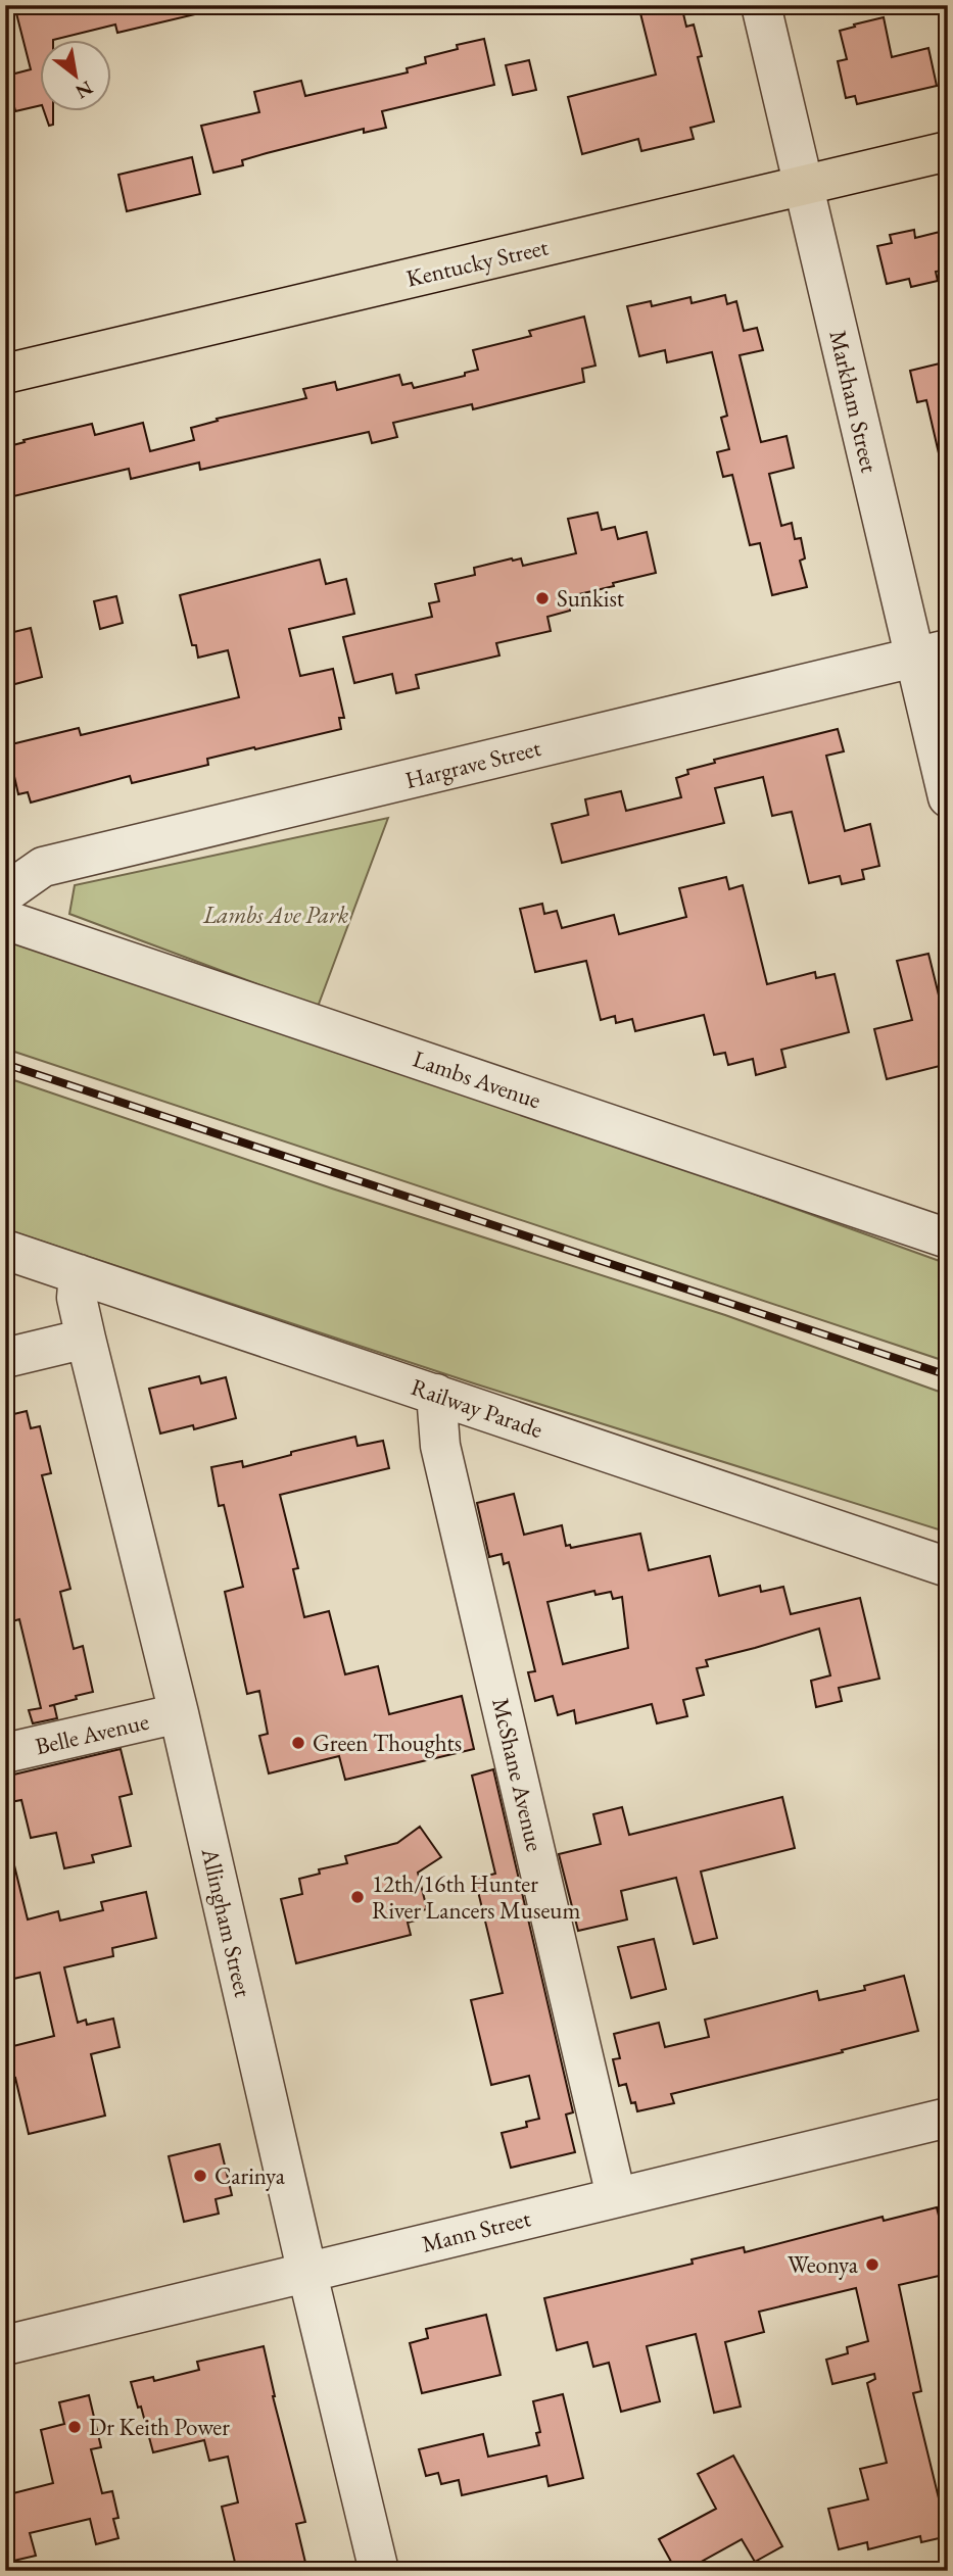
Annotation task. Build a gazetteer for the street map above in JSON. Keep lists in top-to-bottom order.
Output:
{
  "streets": {
    "main road": ["Kentucky Street"],
    "street": [
      "Markham Street",
      "Hargrave Street",
      "Lambs Avenue",
      "Railway Parade",
      "Belle Avenue",
      "McShane Avenue",
      "Allingham Street",
      "Mann Street"
    ]
  },
  "crossings": [
    ["Kentucky Street", "Markham Street"],
    ["Markham Street", "Hargrave Street"],
    ["Railway Parade", "McShane Avenue"],
    ["Railway Parade", "Allingham Street"],
    ["Belle Avenue", "Allingham Street"],
    ["McShane Avenue", "Mann Street"],
    ["Allingham Street", "Mann Street"]
  ],
  "parks": ["Lambs Ave Park"],
  "places": [
    "Sunkist",
    "Green Thoughts",
    "12th/16th Hunter River Lancers Museum",
    "Carinya",
    "Weonya",
    "Dr Keith Power"
  ],
  "north": "bottom right"
}
